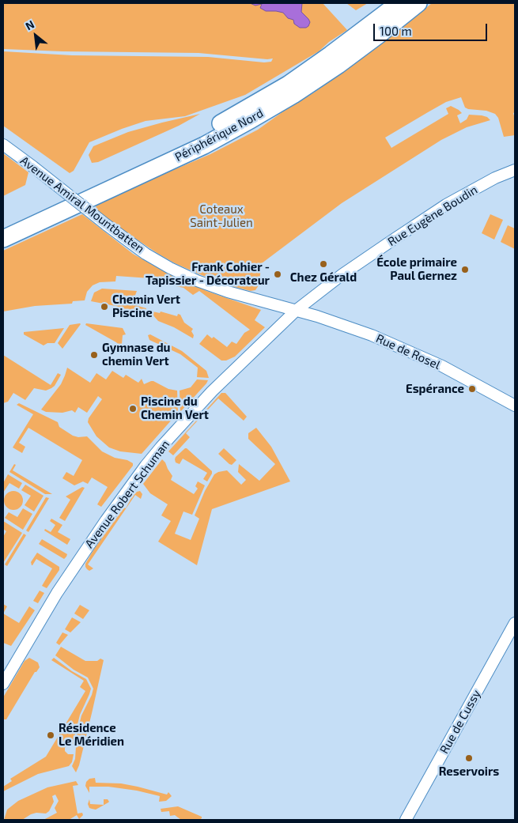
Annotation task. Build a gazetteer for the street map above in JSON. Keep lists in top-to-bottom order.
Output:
{
  "streets": {
    "highway": ["Périphérique Nord"],
    "street": [
      "Avenue Amiral Mountbatten",
      "Rue Eugène Boudin",
      "Rue de Rosel",
      "Avenue Robert Schuman",
      "Rue de Cussy"
    ]
  },
  "crossings": [
    ["Avenue Amiral Mountbatten", "Rue Eugène Boudin"],
    ["Avenue Amiral Mountbatten", "Rue de Rosel"],
    ["Avenue Amiral Mountbatten", "Avenue Robert Schuman"],
    ["Rue Eugène Boudin", "Rue de Rosel"],
    ["Rue Eugène Boudin", "Avenue Robert Schuman"],
    ["Rue de Rosel", "Avenue Robert Schuman"]
  ],
  "parks": ["Coteaux Saint-Julien"],
  "places": [
    "Chez Gérald",
    "École primaire Paul Gernez",
    "Frank Cohier - Tapissier - Décorateur",
    "Chemin Vert Piscine",
    "Gymnase du chemin Vert",
    "Espérance",
    "Piscine du Chemin Vert",
    "Résidence Le Méridien",
    "Reservoirs"
  ],
  "scale_bar": "100 m",
  "north": "top left"
}
